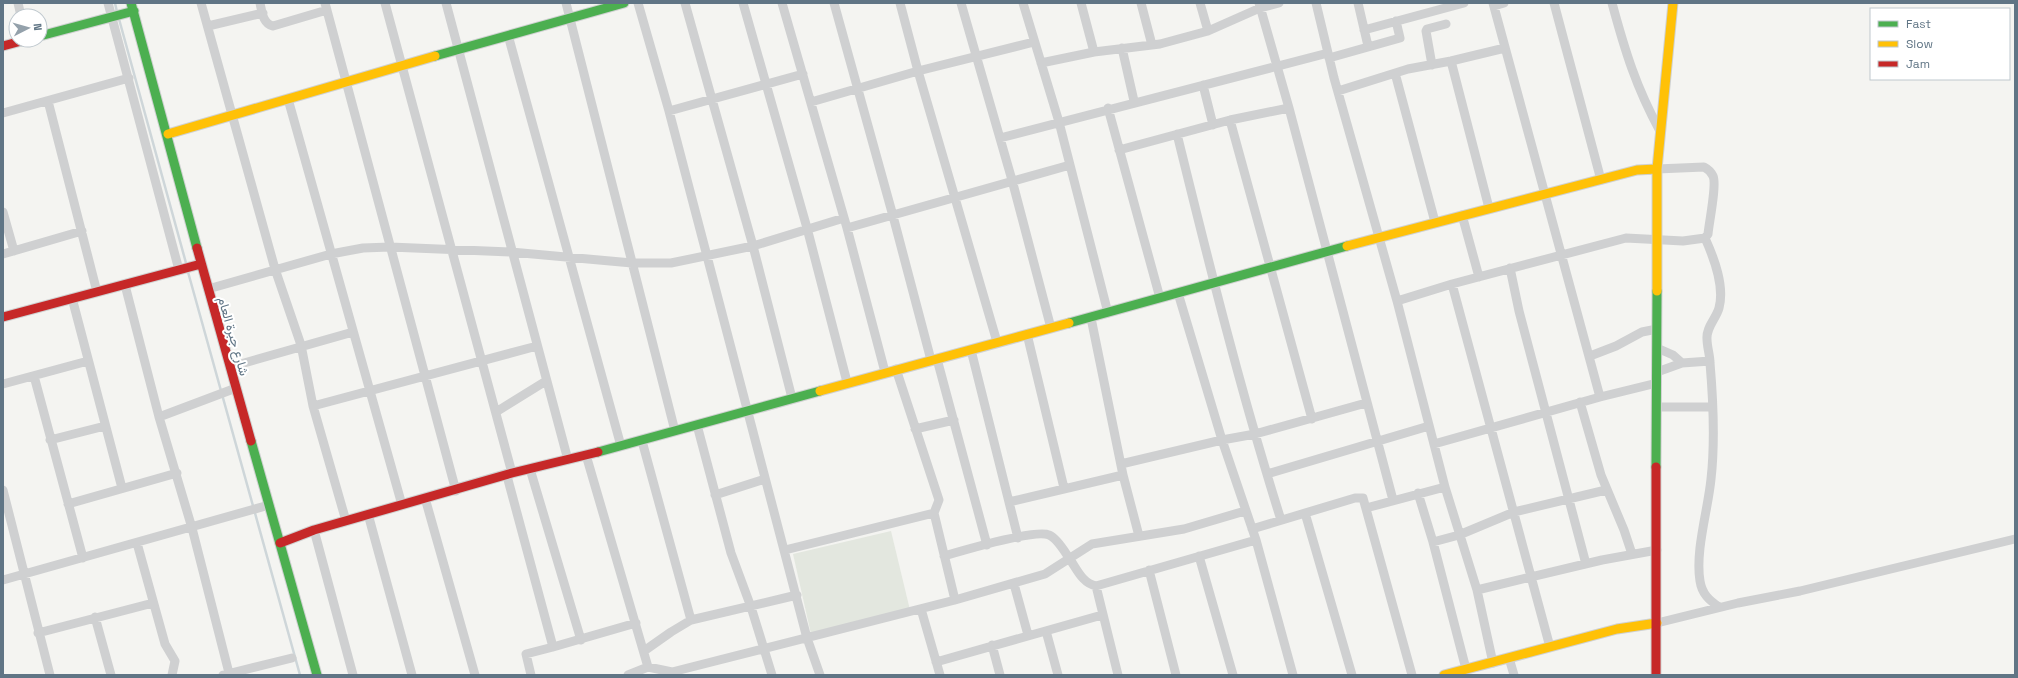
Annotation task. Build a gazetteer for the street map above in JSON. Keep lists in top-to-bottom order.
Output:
{
  "streets": {
    "street": ["شارع جبرة العام"]
  },
  "legend": ["Fast", "Slow", "Jam"],
  "north": "right"
}
